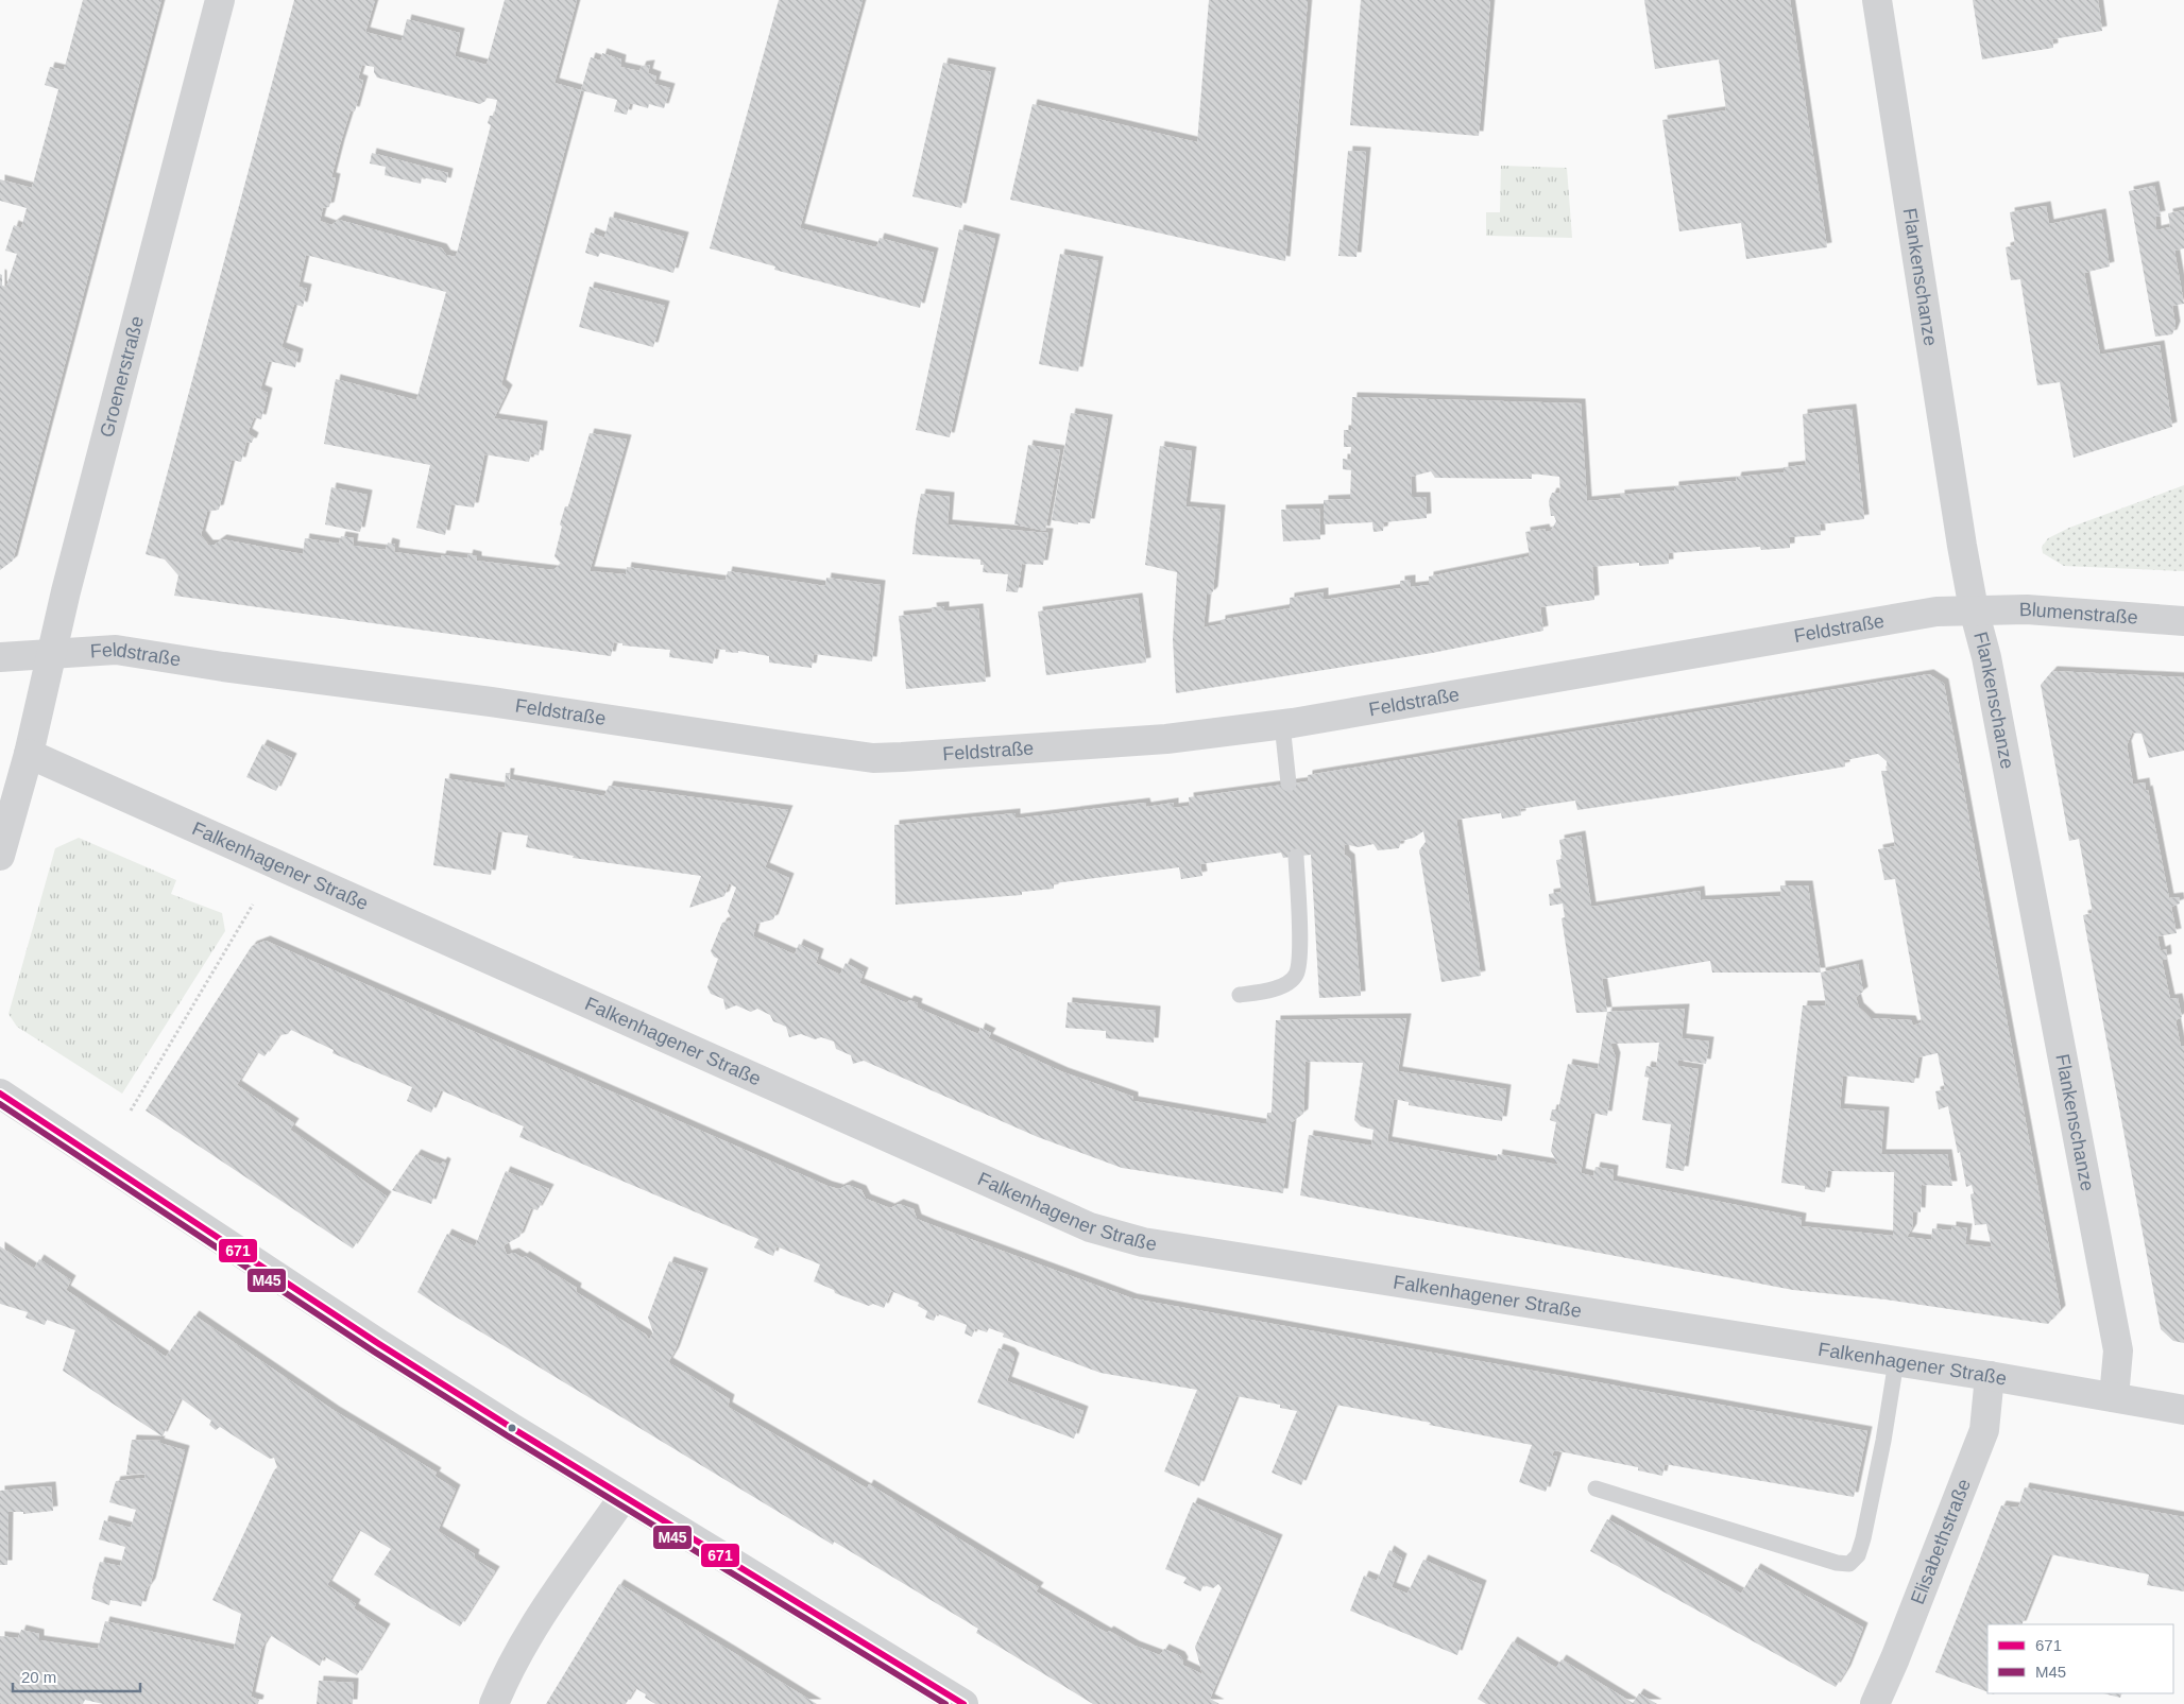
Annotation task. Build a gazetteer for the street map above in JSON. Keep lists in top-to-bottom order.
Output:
{
  "streets": {
    "street": [
      "Flankenschanze",
      "Groenerstraße",
      "Blumenstraße",
      "Feldstraße",
      "Falkenhagener Straße",
      "Elisabethstraße"
    ]
  },
  "crossings": [
    ["Flankenschanze", "Blumenstraße"],
    ["Flankenschanze", "Feldstraße"],
    ["Flankenschanze", "Falkenhagener Straße"],
    ["Groenerstraße", "Feldstraße"],
    ["Groenerstraße", "Falkenhagener Straße"],
    ["Blumenstraße", "Feldstraße"],
    ["Falkenhagener Straße", "Elisabethstraße"]
  ],
  "lines": ["transit line 671", "transit line M45"],
  "legend": ["671", "M45"],
  "scale_bar": "20 m"
}
